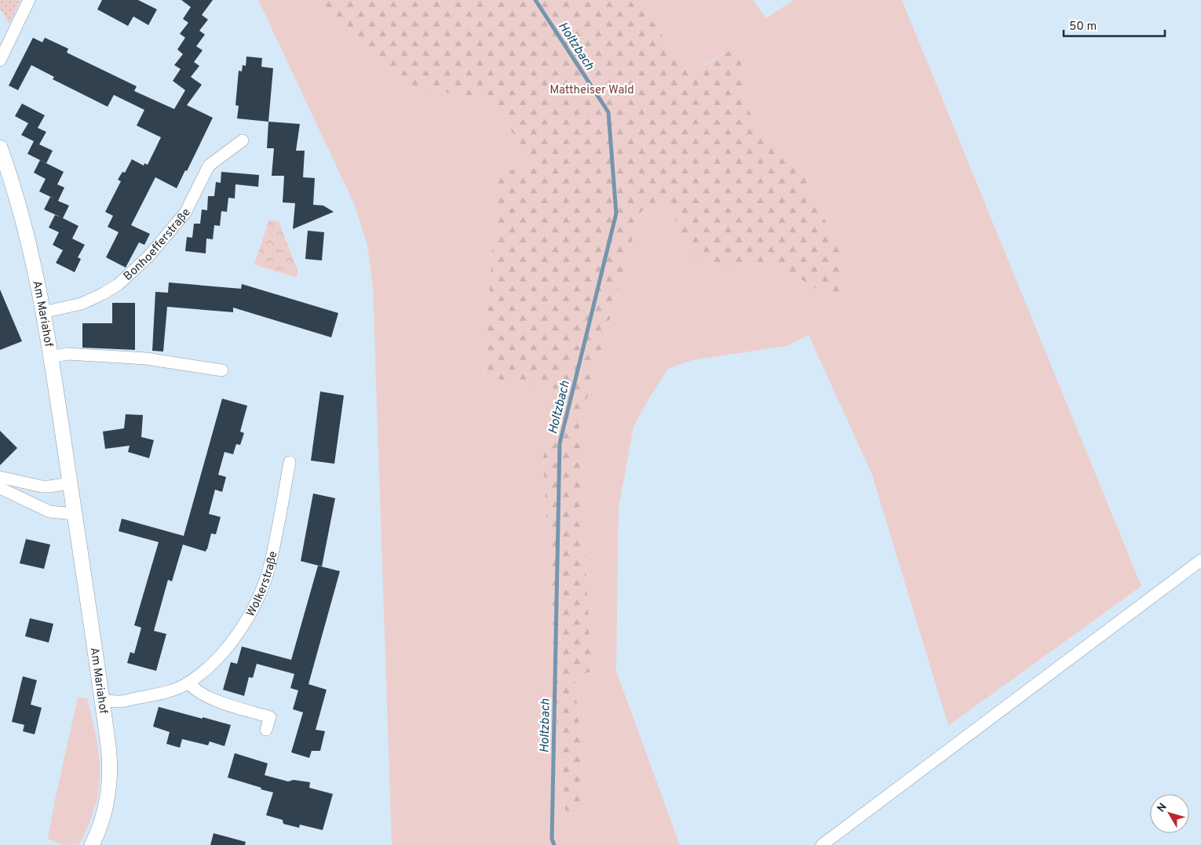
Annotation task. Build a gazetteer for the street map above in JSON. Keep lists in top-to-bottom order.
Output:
{
  "streets": {
    "street": ["Bonhoefferstraße", "Am Mariahof", "Wolkerstraße"]
  },
  "crossings": [
    ["Bonhoefferstraße", "Am Mariahof"],
    ["Am Mariahof", "Wolkerstraße"]
  ],
  "water": ["Holtzbach"],
  "parks": ["Mattheiser Wald"],
  "scale_bar": "50 m",
  "north": "top left"
}
